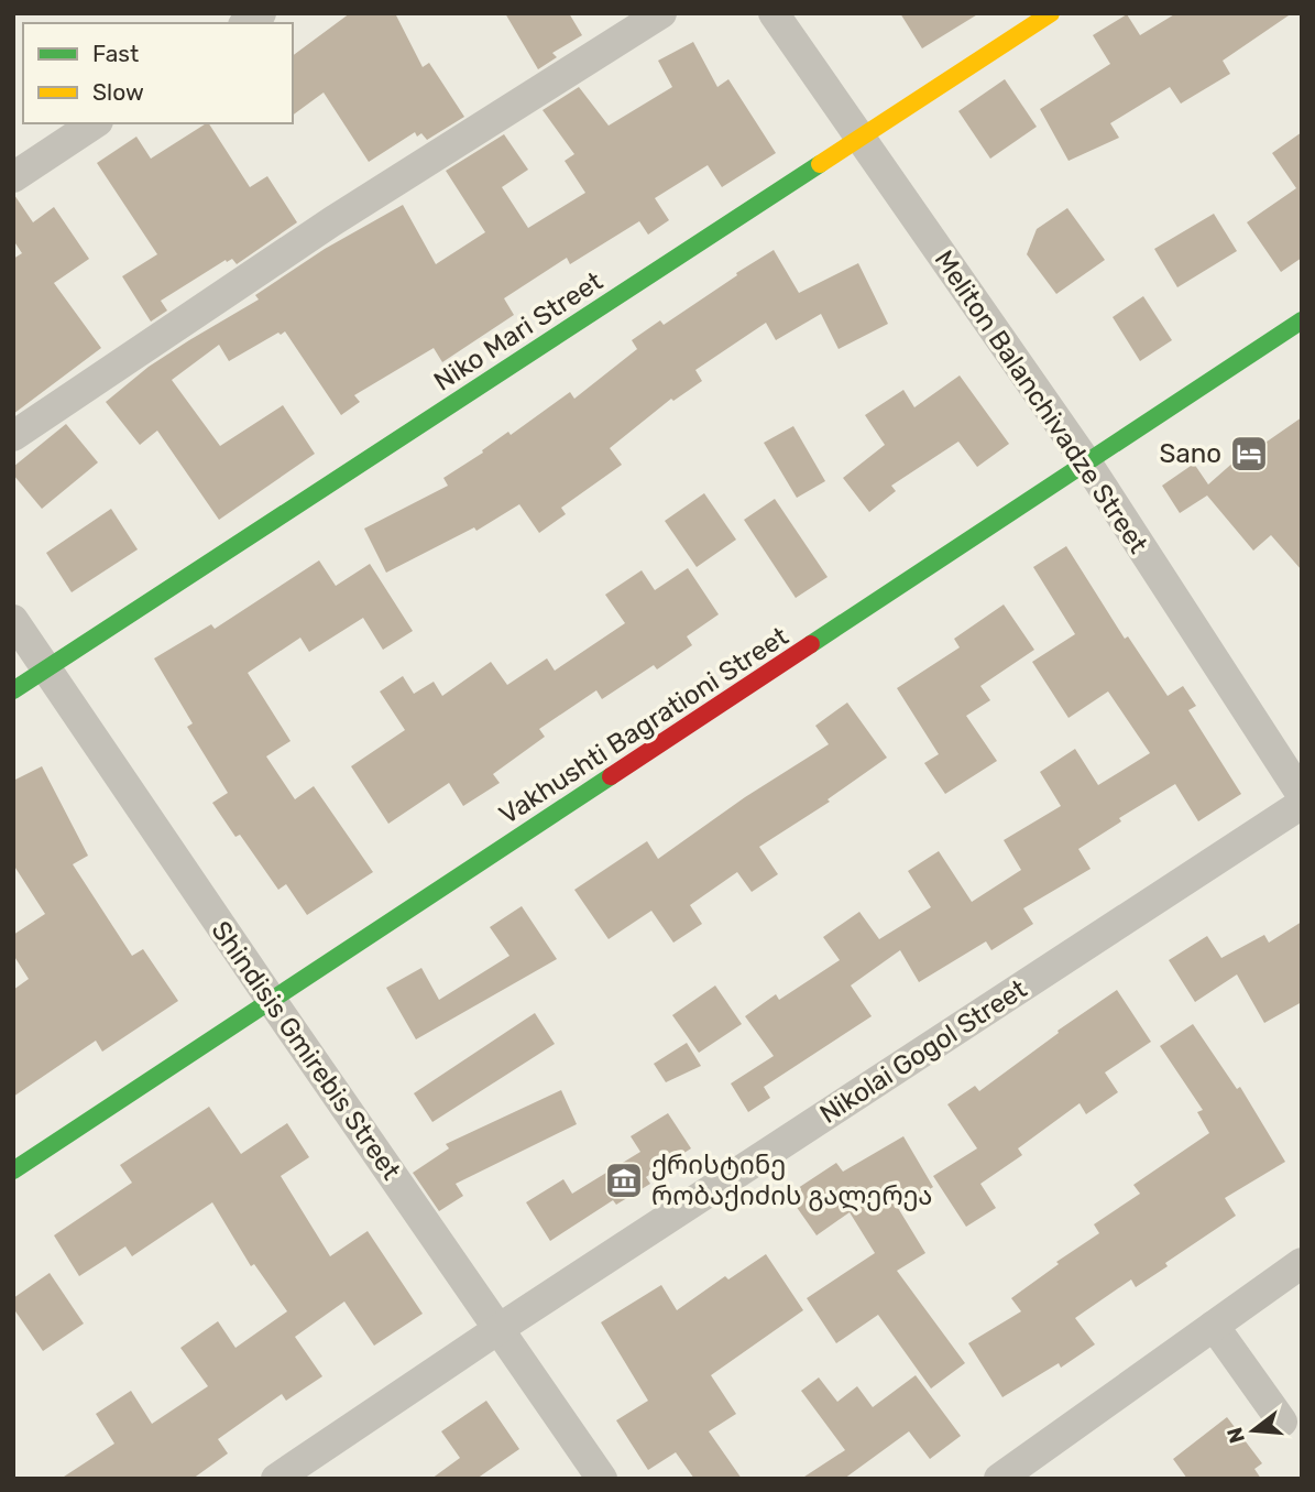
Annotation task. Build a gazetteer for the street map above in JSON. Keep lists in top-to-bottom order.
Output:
{
  "streets": {
    "street": [
      "Niko Mari Street",
      "Meliton Balanchivadze Street",
      "Vakhushti Bagrationi Street",
      "Shindisis Gmirebis Street",
      "Nikolai Gogol Street"
    ]
  },
  "crossings": [
    ["Niko Mari Street", "Meliton Balanchivadze Street"],
    ["Niko Mari Street", "Shindisis Gmirebis Street"],
    ["Meliton Balanchivadze Street", "Vakhushti Bagrationi Street"],
    ["Vakhushti Bagrationi Street", "Shindisis Gmirebis Street"],
    ["Shindisis Gmirebis Street", "Nikolai Gogol Street"]
  ],
  "places": {
    "hotel": ["Sano"],
    "museum": ["ქრისტინე რობაქიძის გალერეა"]
  },
  "legend": ["Fast", "Slow"],
  "north": "left"
}
